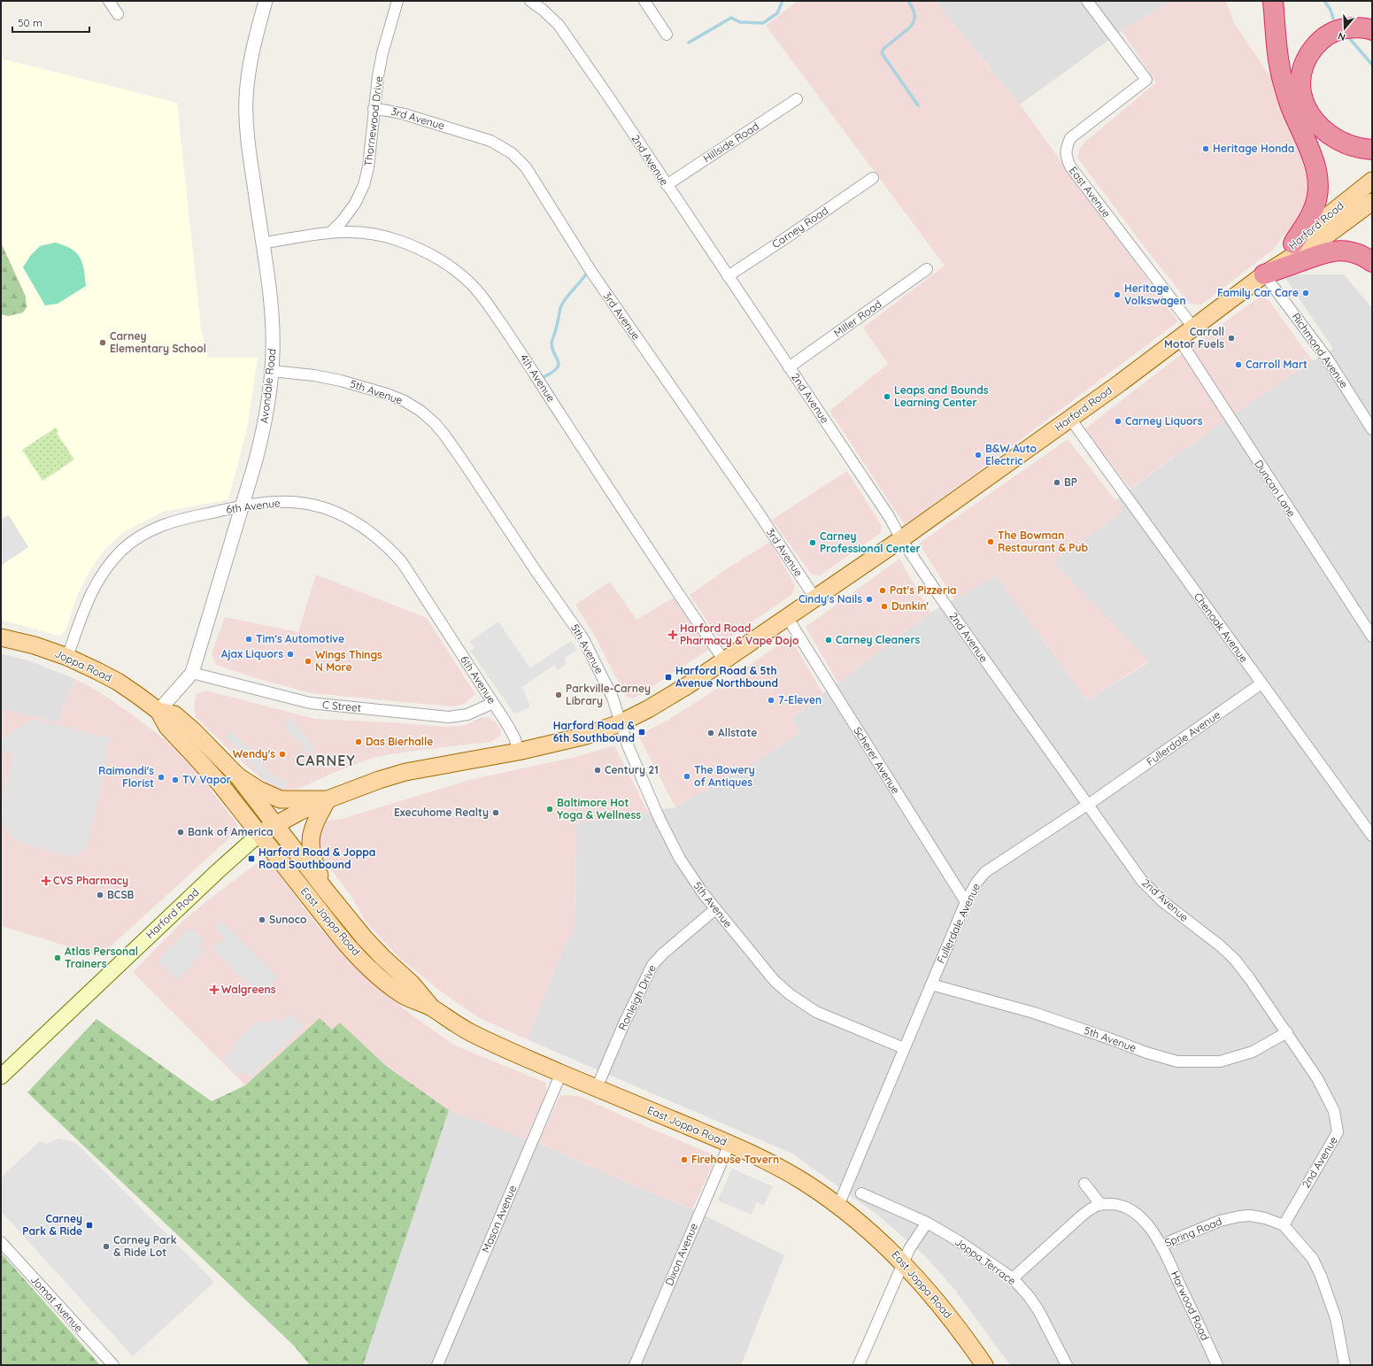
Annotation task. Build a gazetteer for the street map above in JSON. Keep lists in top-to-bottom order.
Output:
{
  "streets": {
    "main road": ["Harford Road", "Joppa Road", "East Joppa Road"],
    "street": [
      "3rd Avenue",
      "Thornewood Drive",
      "Hillside Road",
      "2nd Avenue",
      "East Avenue",
      "Carney Road",
      "Miller Road",
      "Richmond Avenue",
      "4th Avenue",
      "Avondale Road",
      "5th Avenue",
      "Duncan Lane",
      "6th Avenue",
      "Chenoak Avenue",
      "C Street",
      "Fullerdale Avenue",
      "Scherer Avenue",
      "Ronleigh Drive",
      "Mason Avenue",
      "Spring Road",
      "Dixon Avenue",
      "Joppa Terrace",
      "Jomat Avenue",
      "Harwood Road"
    ]
  },
  "crossings": [
    ["3rd Avenue", "Thornewood Drive"],
    ["3rd Avenue", "Harford Road"],
    ["Thornewood Drive", "4th Avenue"],
    ["Hillside Road", "2nd Avenue"],
    ["2nd Avenue", "Harford Road"],
    ["2nd Avenue", "Carney Road"],
    ["2nd Avenue", "Miller Road"],
    ["2nd Avenue", "5th Avenue"],
    ["2nd Avenue", "Fullerdale Avenue"],
    ["2nd Avenue", "Spring Road"],
    ["East Avenue", "Harford Road"],
    ["Harford Road", "Richmond Avenue"],
    ["Harford Road", "4th Avenue"],
    ["Harford Road", "5th Avenue"],
    ["Harford Road", "Duncan Lane"],
    ["Harford Road", "6th Avenue"],
    ["Harford Road", "Chenoak Avenue"],
    ["Harford Road", "Joppa Road"],
    ["Harford Road", "Scherer Avenue"],
    ["Harford Road", "East Joppa Road"],
    ["4th Avenue", "Avondale Road"],
    ["Avondale Road", "5th Avenue"],
    ["Avondale Road", "6th Avenue"],
    ["Avondale Road", "Joppa Road"],
    ["Avondale Road", "C Street"],
    ["5th Avenue", "Fullerdale Avenue"],
    ["5th Avenue", "Ronleigh Drive"],
    ["6th Avenue", "Joppa Road"],
    ["6th Avenue", "C Street"],
    ["Chenoak Avenue", "Fullerdale Avenue"],
    ["Joppa Road", "East Joppa Road"],
    ["Fullerdale Avenue", "Scherer Avenue"],
    ["Fullerdale Avenue", "East Joppa Road"],
    ["East Joppa Road", "Ronleigh Drive"],
    ["East Joppa Road", "Mason Avenue"],
    ["East Joppa Road", "Dixon Avenue"],
    ["Spring Road", "Harwood Road"]
  ],
  "districts": ["CARNEY"],
  "places": {
    "other": [
      "Heritage Honda",
      "Family Car Care",
      "Heritage Volkswagen",
      "Carroll Motor Fuels",
      "Carney Elementary School",
      "Carroll Mart",
      "Leaps and Bounds Learning Center",
      "Carney Liquors",
      "B&W Auto Electric",
      "BP",
      "The Bowman Restaurant & Pub",
      "Carney Professional Center",
      "Pat's Pizzeria",
      "Cindy's Nails",
      "Dunkin'",
      "Tim's Automotive",
      "Carney Cleaners",
      "Ajax Liquors",
      "Wings Things N More",
      "Parkville-Carney Library",
      "7-Eleven",
      "Allstate",
      "Das Bierhalle",
      "Wendy's",
      "Century 21",
      "The Bowery of Antiques",
      "Raimondi's Florist",
      "TV Vapor",
      "Baltimore Hot Yoga & Wellness",
      "Execuhome Realty",
      "Bank of America",
      "BCSB",
      "Sunoco",
      "Atlas Personal Trainers",
      "Firehouse Tavern",
      "Carney Park & Ride Lot"
    ],
    "health": ["Harford Road Pharmacy & Vape Dojo", "CVS Pharmacy", "Walgreens"],
    "transit": [
      "Harford Road & 5th Avenue Northbound",
      "Harford Road & 6th Southbound",
      "Harford Road & Joppa Road Southbound",
      "Carney Park & Ride"
    ]
  },
  "scale_bar": "50 m",
  "north": "bottom"
}
